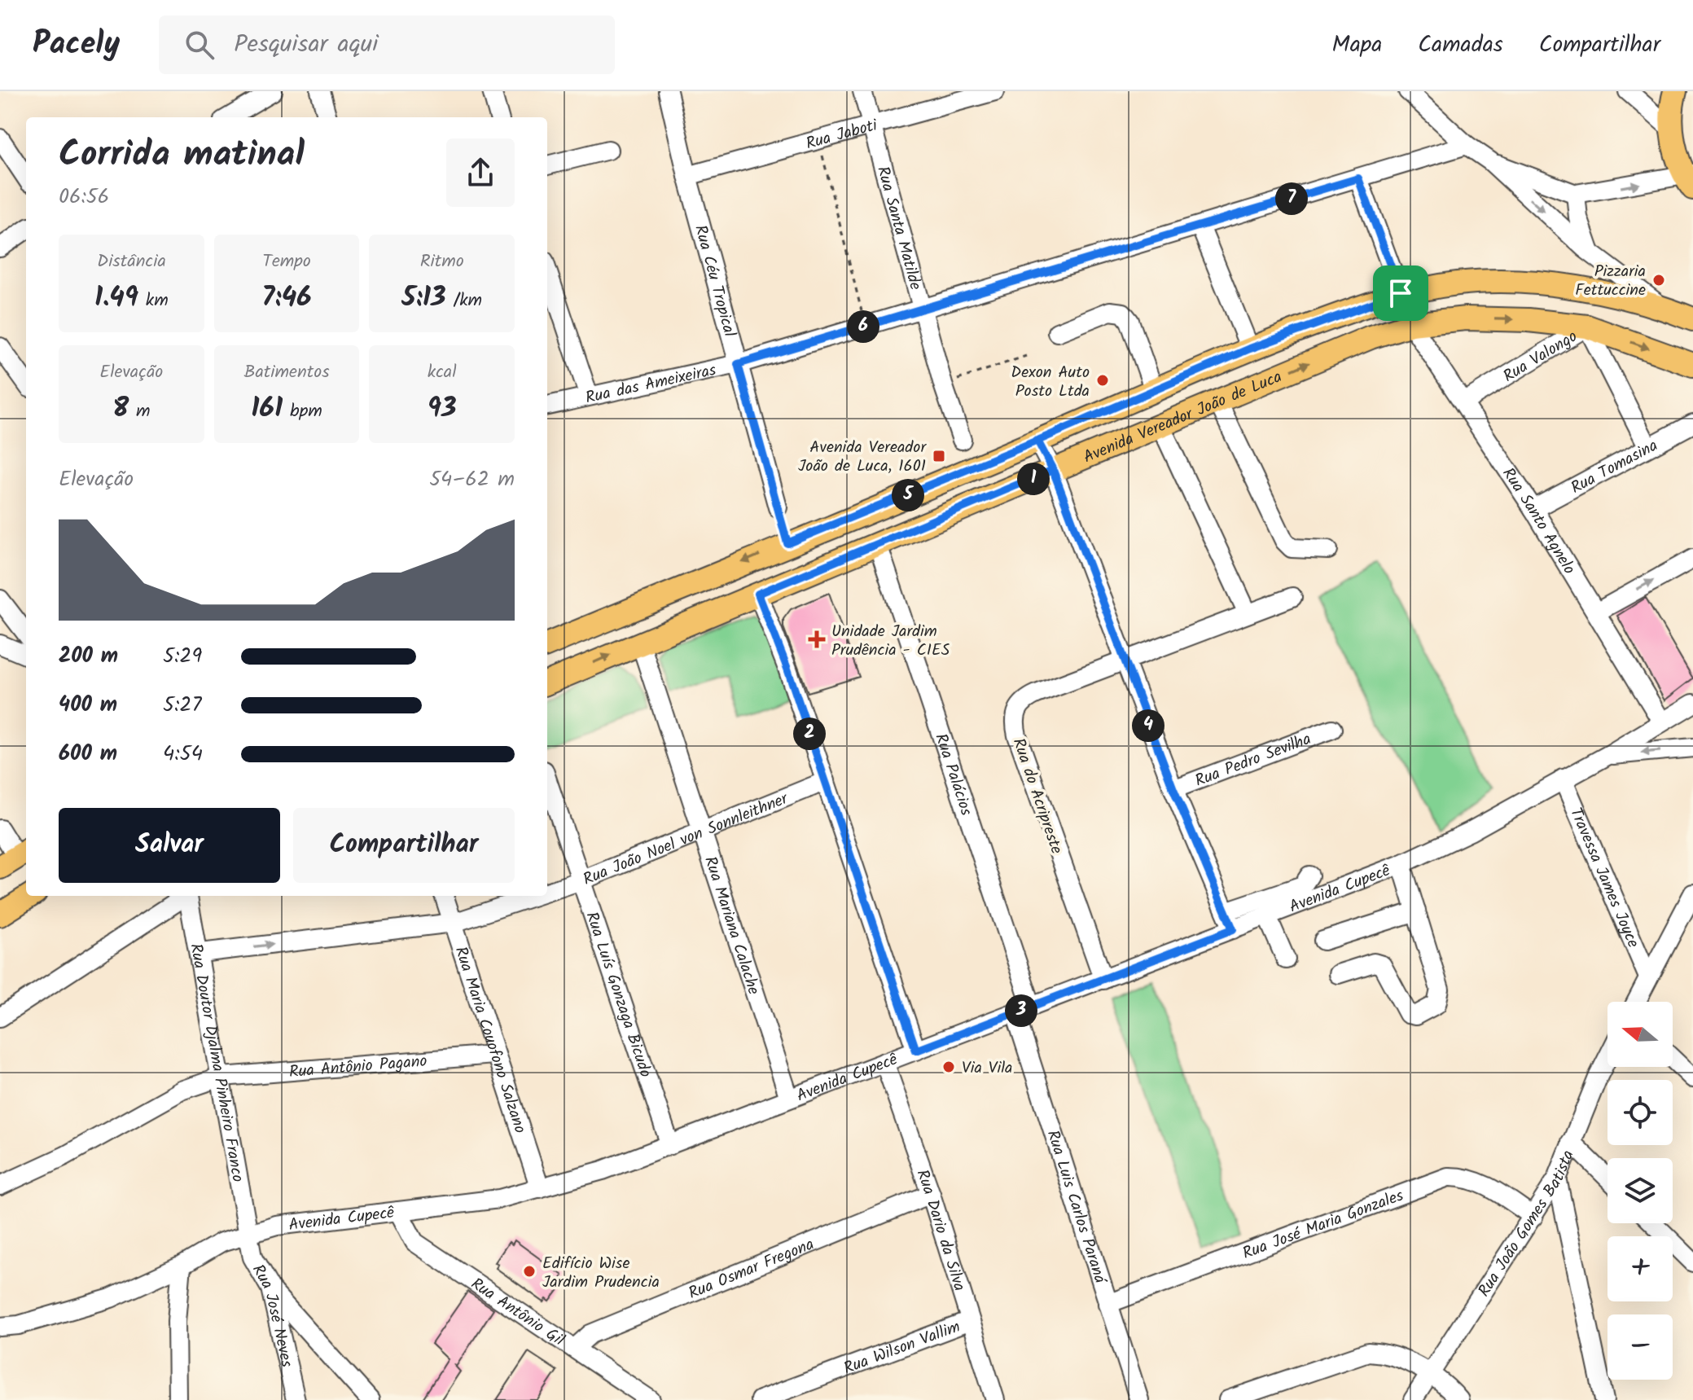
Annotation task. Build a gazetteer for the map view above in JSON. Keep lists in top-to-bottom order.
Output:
{
  "streets": {
    "main road": ["Avenida Vereador João de Luca"],
    "street": [
      "Rua Jaboti",
      "Rua Santa Matilde",
      "Rua Céu Tropical",
      "Rua Valongo",
      "Rua das Ameixeiras",
      "Rua Tomasina",
      "Rua Santo Agnelo",
      "Rua Pedro Sevilha",
      "Rua Palácios",
      "Rua do Acripreste",
      "Rua João Noel von Sonnleithner",
      "Travessa James Joyce",
      "Avenida Cupecê",
      "Rua Mariana Calache",
      "Rua Luís Gonzaga Bicudo",
      "Rua Maria Couofono Salzano",
      "Rua Doutor Djalma Pinheiro Franco",
      "Rua Antônio Pagano",
      "Rua Luis Carlos Paraná",
      "Rua João Gomes Batista",
      "Rua José Maria Gonzales",
      "Rua Dario da Silva",
      "Rua Osmar Fregona",
      "Rua Antônio Gil",
      "Rua José Neves",
      "Rua Wilson Vallim"
    ]
  },
  "crossings": [
    ["Rua Jaboti", "Rua Santa Matilde"],
    ["Rua Jaboti", "Rua Céu Tropical"],
    ["Rua Santa Matilde", "Rua das Ameixeiras"],
    ["Rua Céu Tropical", "Rua das Ameixeiras"],
    ["Rua Valongo", "Avenida Vereador João de Luca"],
    ["Rua Valongo", "Rua Tomasina"],
    ["Rua Valongo", "Rua Santo Agnelo"],
    ["Avenida Vereador João de Luca", "Rua Santo Agnelo"],
    ["Avenida Vereador João de Luca", "Rua Palácios"],
    ["Avenida Vereador João de Luca", "Rua Mariana Calache"],
    ["Rua Tomasina", "Rua Santo Agnelo"],
    ["Rua Santo Agnelo", "Avenida Cupecê"],
    ["Rua Palácios", "Avenida Cupecê"],
    ["Rua Palácios", "Rua Luis Carlos Paraná"],
    ["Rua do Acripreste", "Avenida Cupecê"],
    ["Rua João Noel von Sonnleithner", "Rua Mariana Calache"],
    ["Rua João Noel von Sonnleithner", "Rua Luís Gonzaga Bicudo"],
    ["Rua João Noel von Sonnleithner", "Rua Maria Couofono Salzano"],
    ["Rua João Noel von Sonnleithner", "Rua Doutor Djalma Pinheiro Franco"],
    ["Travessa James Joyce", "Avenida Cupecê"],
    ["Avenida Cupecê", "Rua Mariana Calache"],
    ["Avenida Cupecê", "Rua Luís Gonzaga Bicudo"],
    ["Avenida Cupecê", "Rua Maria Couofono Salzano"],
    ["Avenida Cupecê", "Rua Doutor Djalma Pinheiro Franco"],
    ["Avenida Cupecê", "Rua Luis Carlos Paraná"],
    ["Avenida Cupecê", "Rua Dario da Silva"],
    ["Avenida Cupecê", "Rua Antônio Gil"],
    ["Avenida Cupecê", "Rua José Neves"],
    ["Rua Maria Couofono Salzano", "Rua Antônio Pagano"],
    ["Rua Doutor Djalma Pinheiro Franco", "Rua Antônio Pagano"],
    ["Rua Doutor Djalma Pinheiro Franco", "Rua José Neves"],
    ["Rua Luis Carlos Paraná", "Rua José Maria Gonzales"],
    ["Rua João Gomes Batista", "Rua José Maria Gonzales"],
    ["Rua Dario da Silva", "Rua Osmar Fregona"],
    ["Rua Dario da Silva", "Rua Wilson Vallim"],
    ["Rua Osmar Fregona", "Rua Antônio Gil"]
  ],
  "one_way": ["Rua João Noel von Sonnleithner"],
  "places": {
    "other": [
      "Pizzaria Fettuccine",
      "Dexon Auto Posto Ltda",
      "Via Vila",
      "Edifício Wise Jardim Prudencia"
    ],
    "transit": ["Avenida Vereador João de Luca, 1601"],
    "health": ["Unidade Jardim Prudência - CIES"]
  },
  "north": "left",
  "page": {
    "header": "Pacely",
    "search": "Pesquisar aqui",
    "nav": ["Mapa", "Camadas", "Compartilhar"],
    "heading": ["Corrida matinal", "06:56"],
    "pins": [
      "7",
      "6",
      "1",
      "5",
      "4",
      "2",
      "3"
    ],
    "stats": [
      ["Distância", "1.49 km"],
      ["Tempo", "7:46"],
      ["Ritmo", "5:13 /km"],
      ["Elevação", "8 m"],
      ["Batimentos", "161 bpm"],
      ["kcal", "93"]
    ],
    "chart": ["Elevação", "54–62 m"],
    "list": [
      {
        "name": "200 m",
        "note": "5:29"
      },
      {
        "name": "400 m",
        "note": "5:27"
      },
      {
        "name": "600 m",
        "note": "4:54"
      }
    ],
    "buttons": ["Salvar", "Compartilhar"],
    "map_buttons": ["+", "−"]
  }
}
